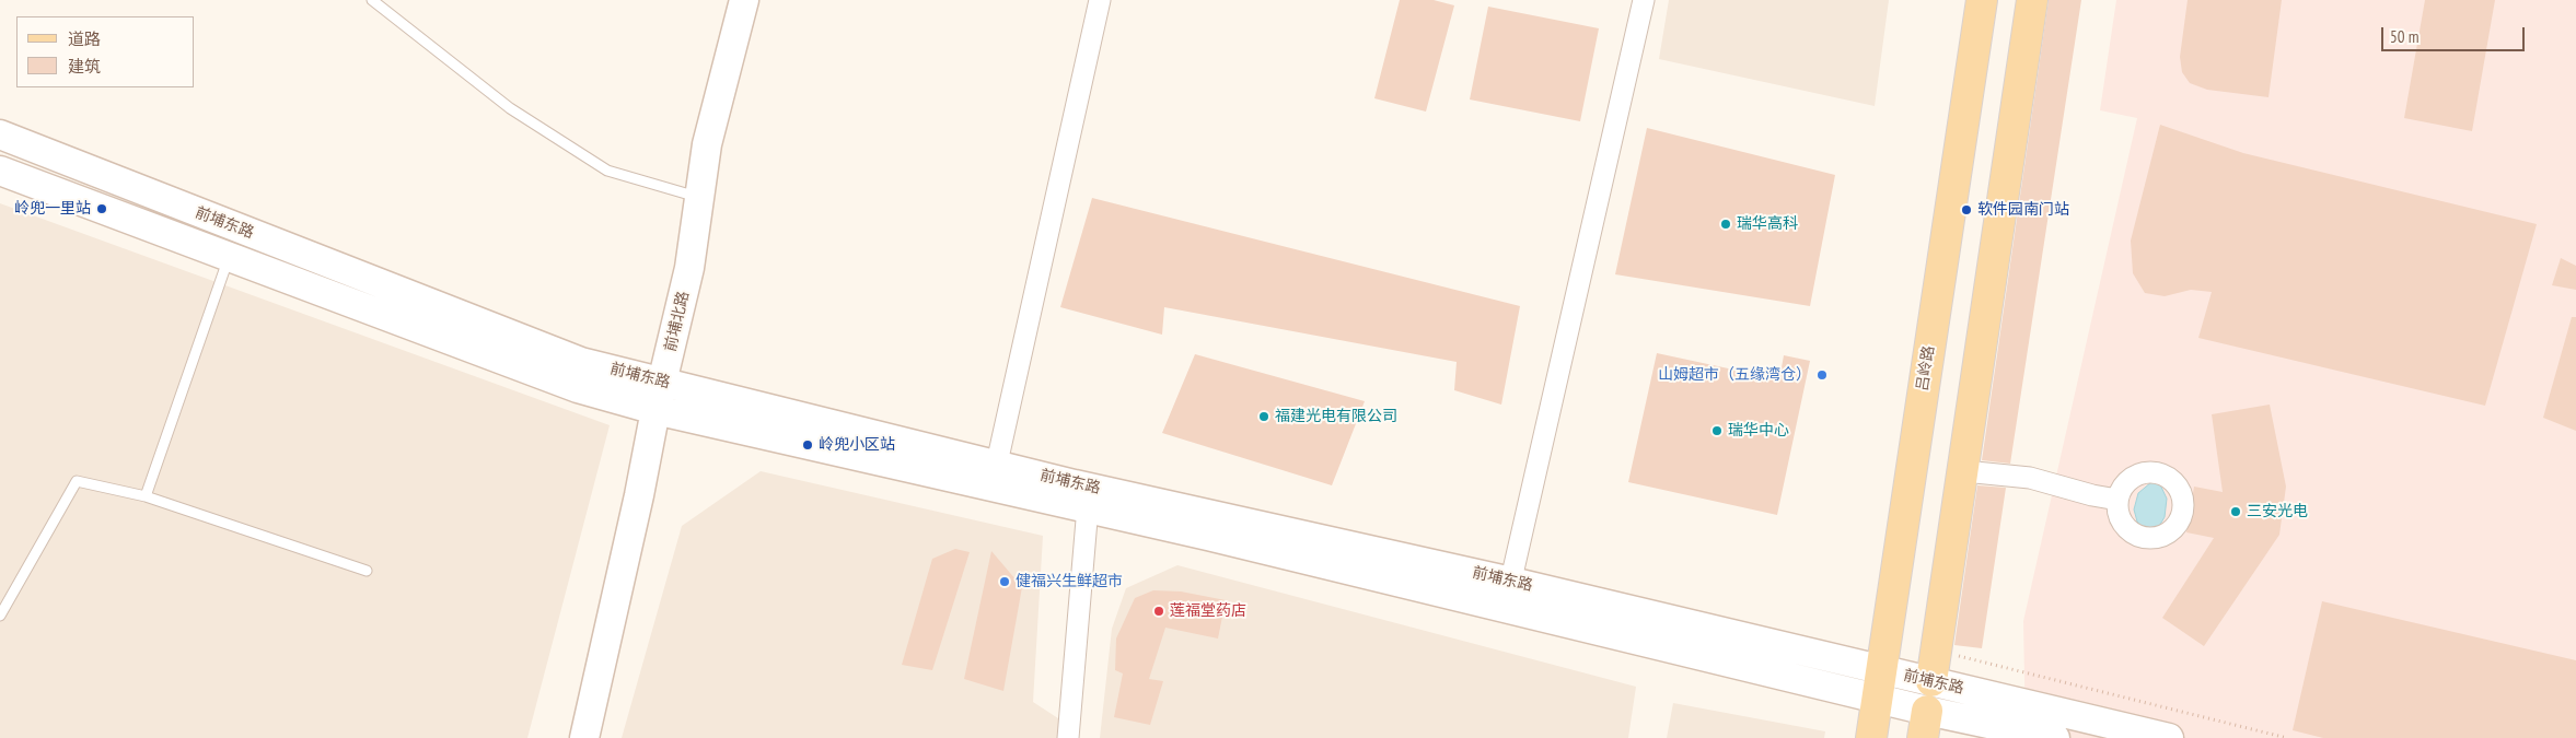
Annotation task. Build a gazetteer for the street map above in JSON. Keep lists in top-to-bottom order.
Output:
{
  "streets": {
    "main road": ["前埔东路", "前埔北路", "吕岭路"]
  },
  "crossings": [
    ["前埔东路", "前埔北路"],
    ["前埔东路", "吕岭路"]
  ],
  "places": [
    "岭兜一里站",
    "软件园南门站",
    "瑞华高科",
    "山姆超市（五缘湾仓）",
    "福建光电有限公司",
    "瑞华中心",
    "岭兜小区站",
    "三安光电",
    "健福兴生鲜超市",
    "莲福堂药店"
  ],
  "legend": ["道路", "建筑"],
  "scale_bar": "50 m"
}
